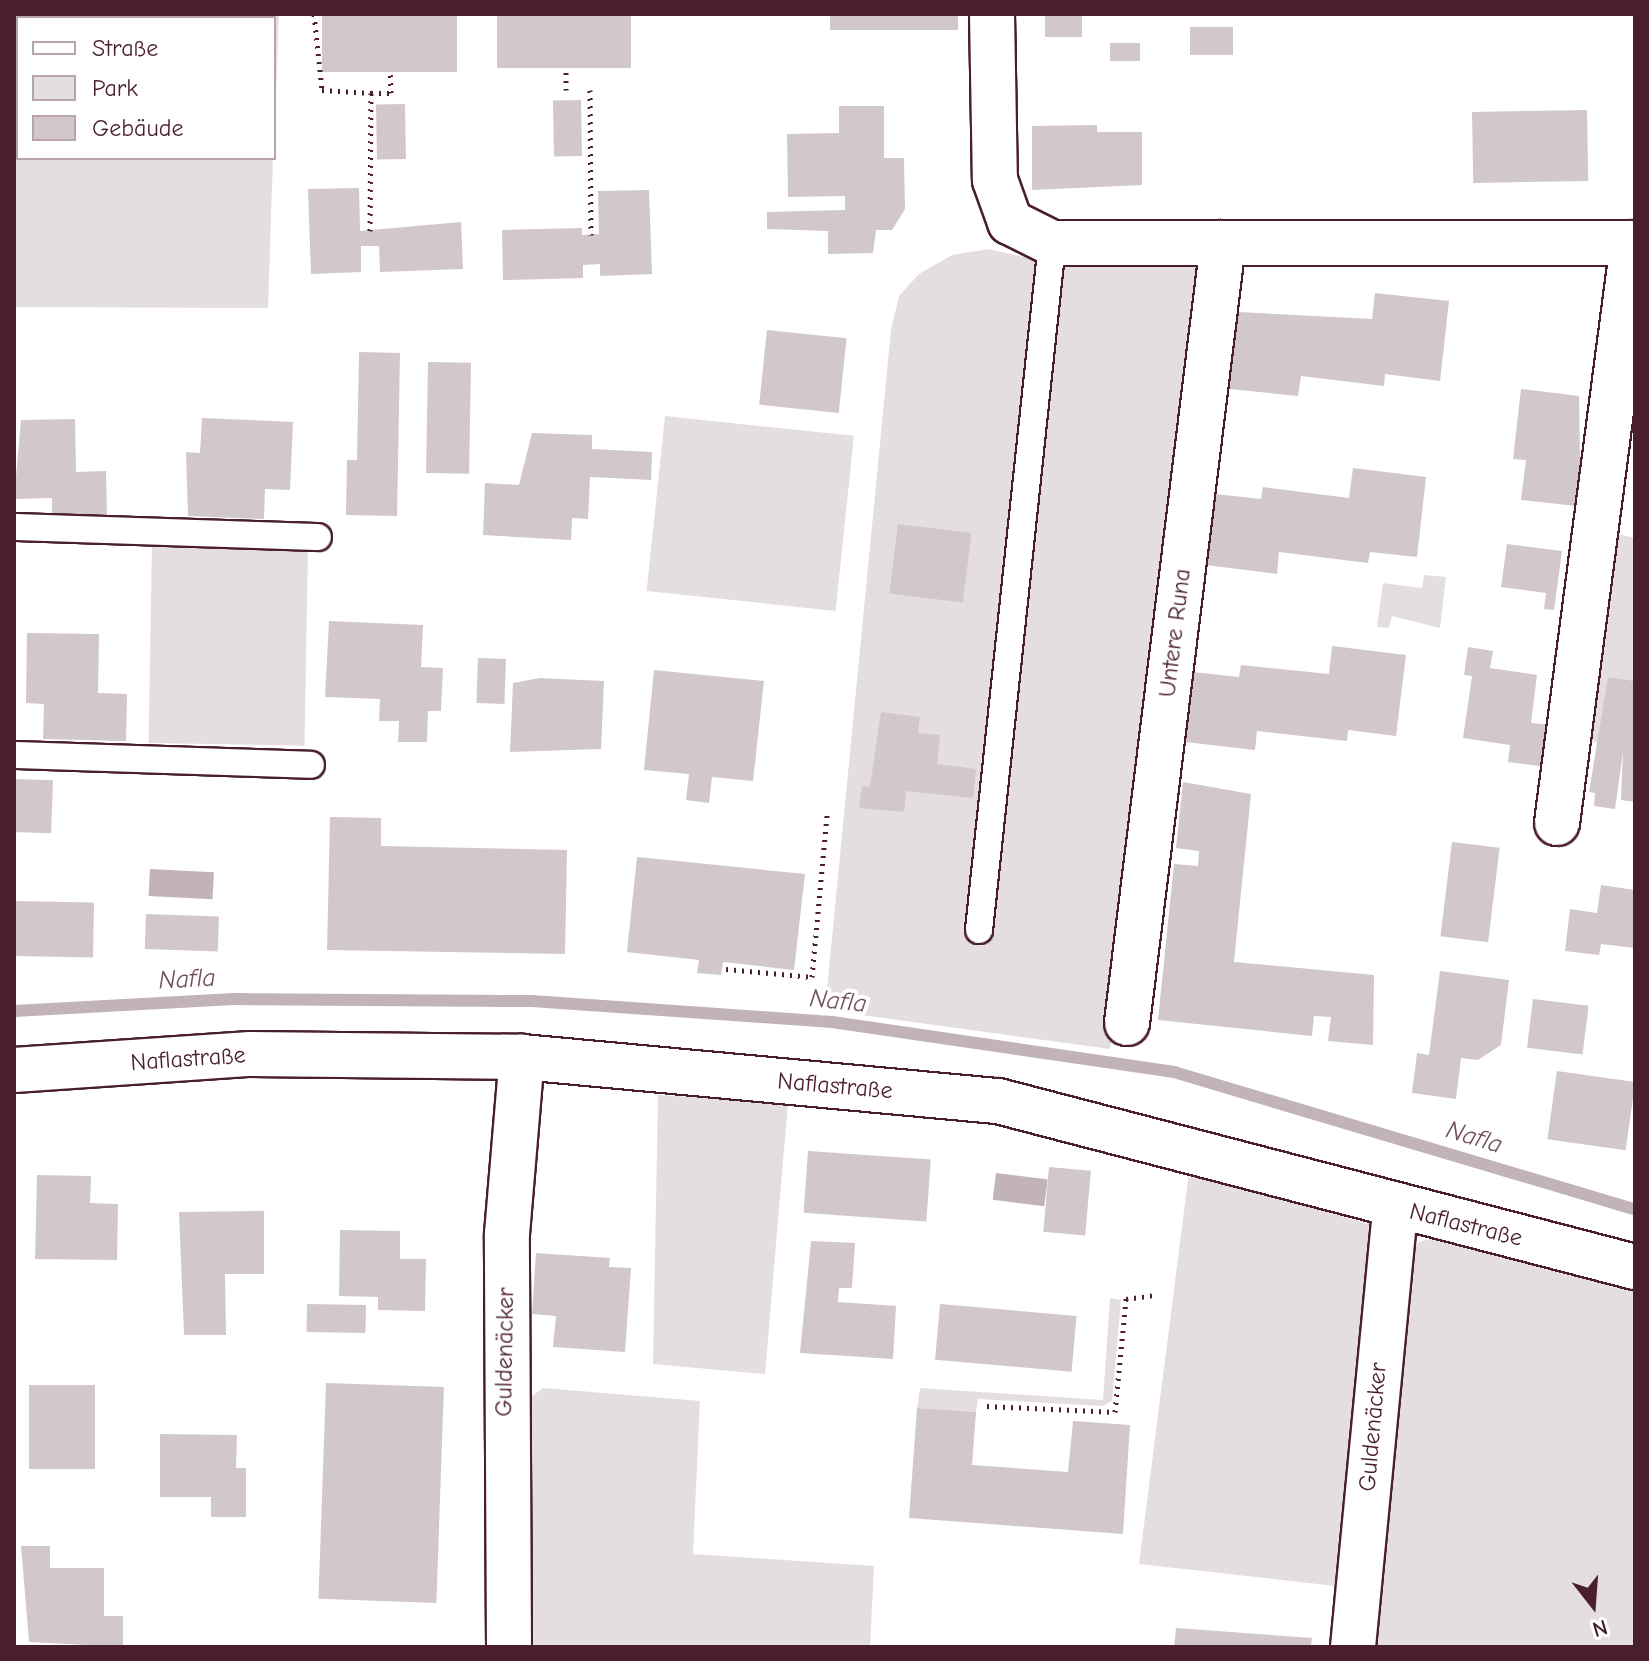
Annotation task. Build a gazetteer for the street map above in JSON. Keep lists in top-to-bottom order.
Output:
{
  "streets": {
    "street": ["Untere Runa", "Naflastraße", "Guldenäcker"]
  },
  "crossings": [
    ["Naflastraße", "Guldenäcker"]
  ],
  "water": ["Nafla"],
  "legend": ["Straße", "Park", "Gebäude"],
  "north": "bottom"
}
